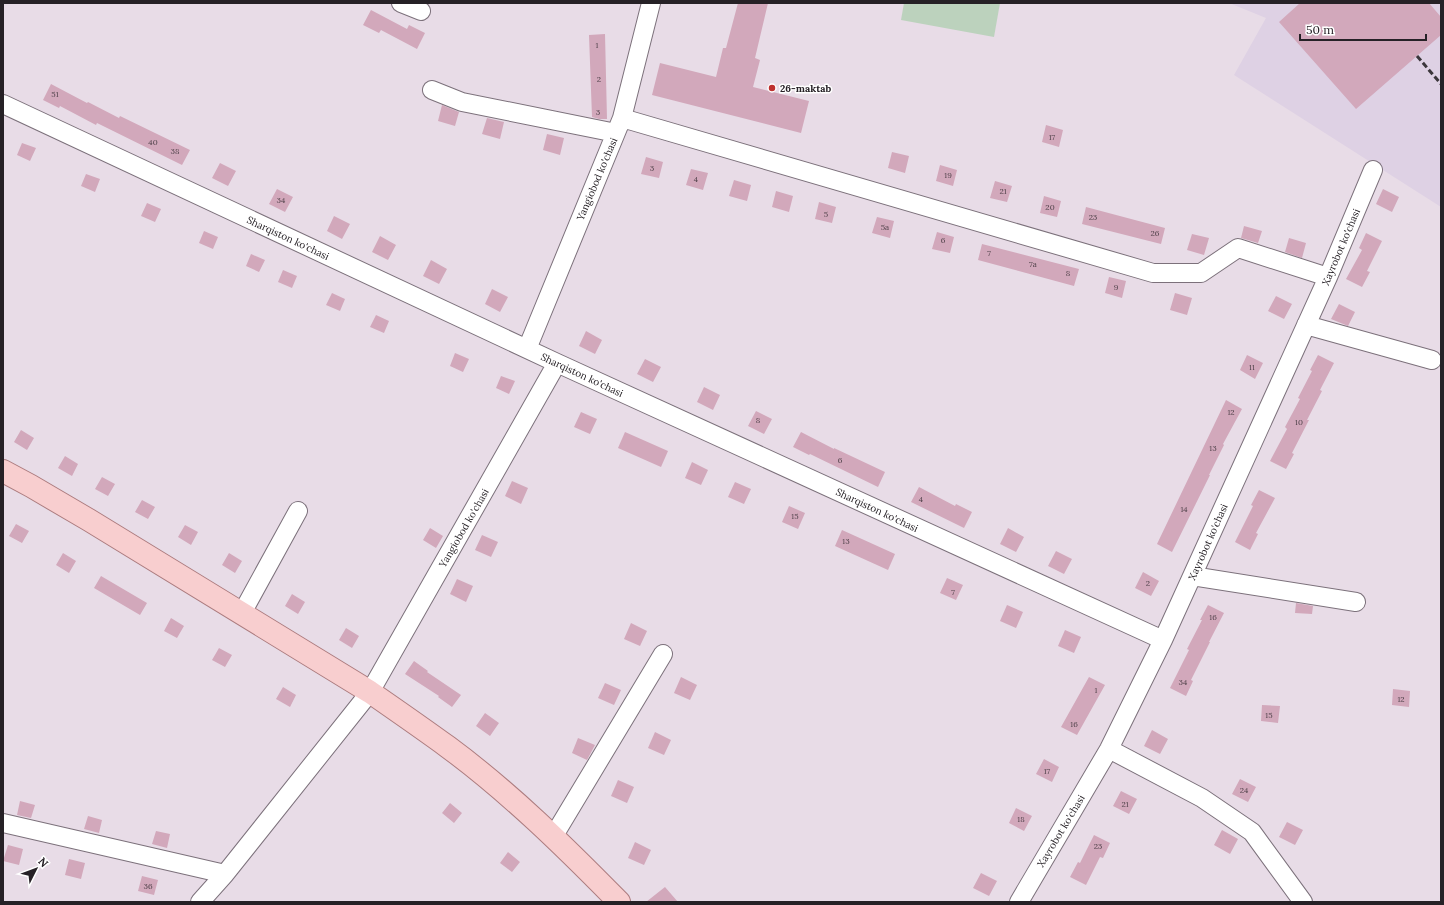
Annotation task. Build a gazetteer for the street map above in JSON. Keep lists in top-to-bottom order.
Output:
{
  "streets": {
    "street": ["Yangiobod ko'chasi", "Sharqiston ko'chasi", "Xayrobot ko'chasi"]
  },
  "crossings": [
    ["Yangiobod ko'chasi", "Sharqiston ko'chasi"],
    ["Sharqiston ko'chasi", "Xayrobot ko'chasi"]
  ],
  "places": ["26-maktab"],
  "house_numbers": [
    "1",
    "2",
    "51",
    "3",
    "17",
    "40",
    "38",
    "3",
    "19",
    "4",
    "21",
    "34",
    "20",
    "5",
    "23",
    "5a",
    "26",
    "6",
    "7",
    "7a",
    "8",
    "9",
    "11",
    "12",
    "8",
    "10",
    "13",
    "6",
    "4",
    "14",
    "15",
    "13",
    "2",
    "7",
    "16",
    "34",
    "1",
    "12",
    "15",
    "16",
    "17",
    "24",
    "21",
    "18",
    "23",
    "36"
  ],
  "scale_bar": "50 m",
  "north": "top right"
}
